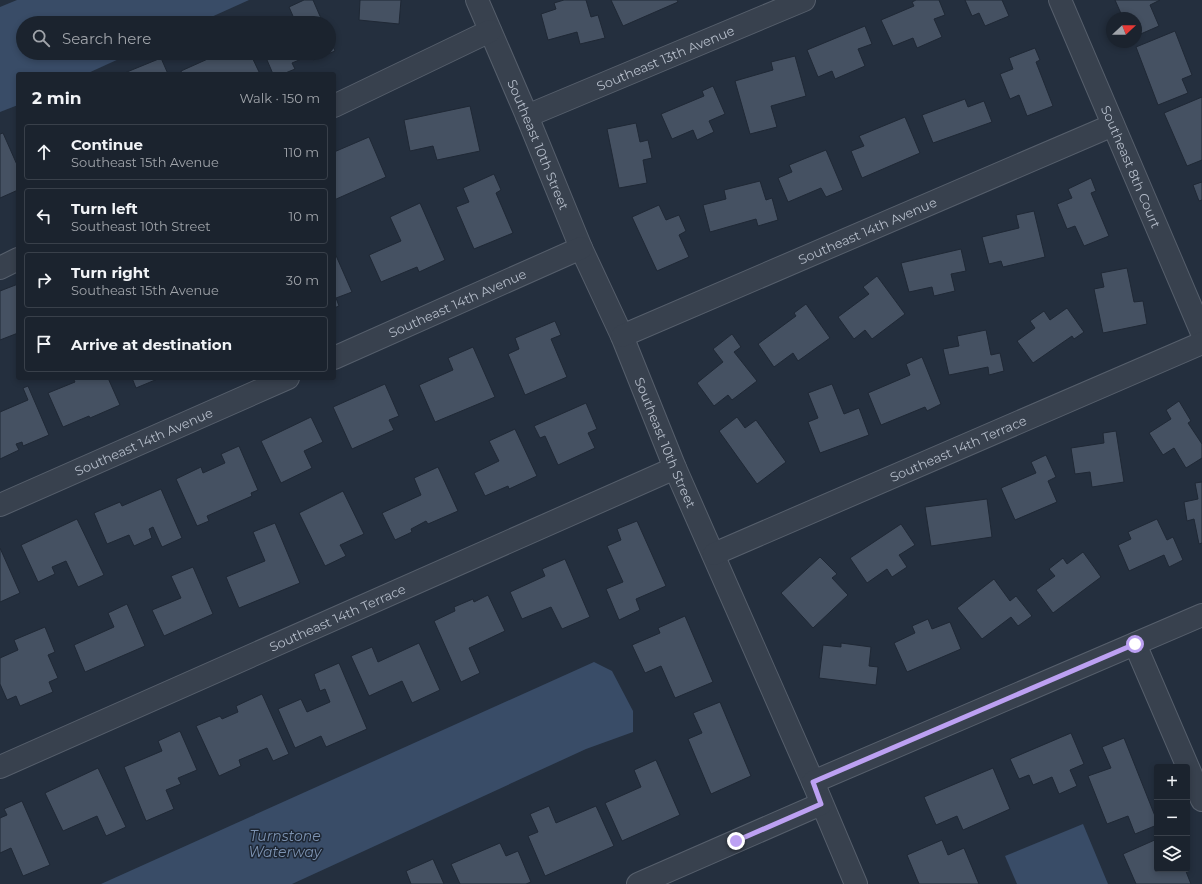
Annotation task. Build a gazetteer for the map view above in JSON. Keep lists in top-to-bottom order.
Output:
{
  "streets": {
    "street": [
      "Southeast 13th Avenue",
      "Southeast 10th Street",
      "Southeast 8th Court",
      "Southeast 14th Avenue",
      "Southeast 14th Terrace"
    ]
  },
  "crossings": [
    ["Southeast 13th Avenue", "Southeast 10th Street"],
    ["Southeast 10th Street", "Southeast 14th Avenue"],
    ["Southeast 10th Street", "Southeast 14th Terrace"],
    ["Southeast 8th Court", "Southeast 14th Avenue"]
  ],
  "water": ["Turnstone Waterway"],
  "north": "right",
  "page": {
    "search": "Search here",
    "heading": ["2 min", "Walk · 150 m"],
    "list": [
      ["Continue", "Southeast 15th Avenue", "110 m"],
      ["Turn left", "Southeast 10th Street", "10 m"],
      ["Turn right", "Southeast 15th Avenue", "30 m"],
      "Arrive at destination"
    ],
    "map_buttons": ["+", "−"]
  }
}
